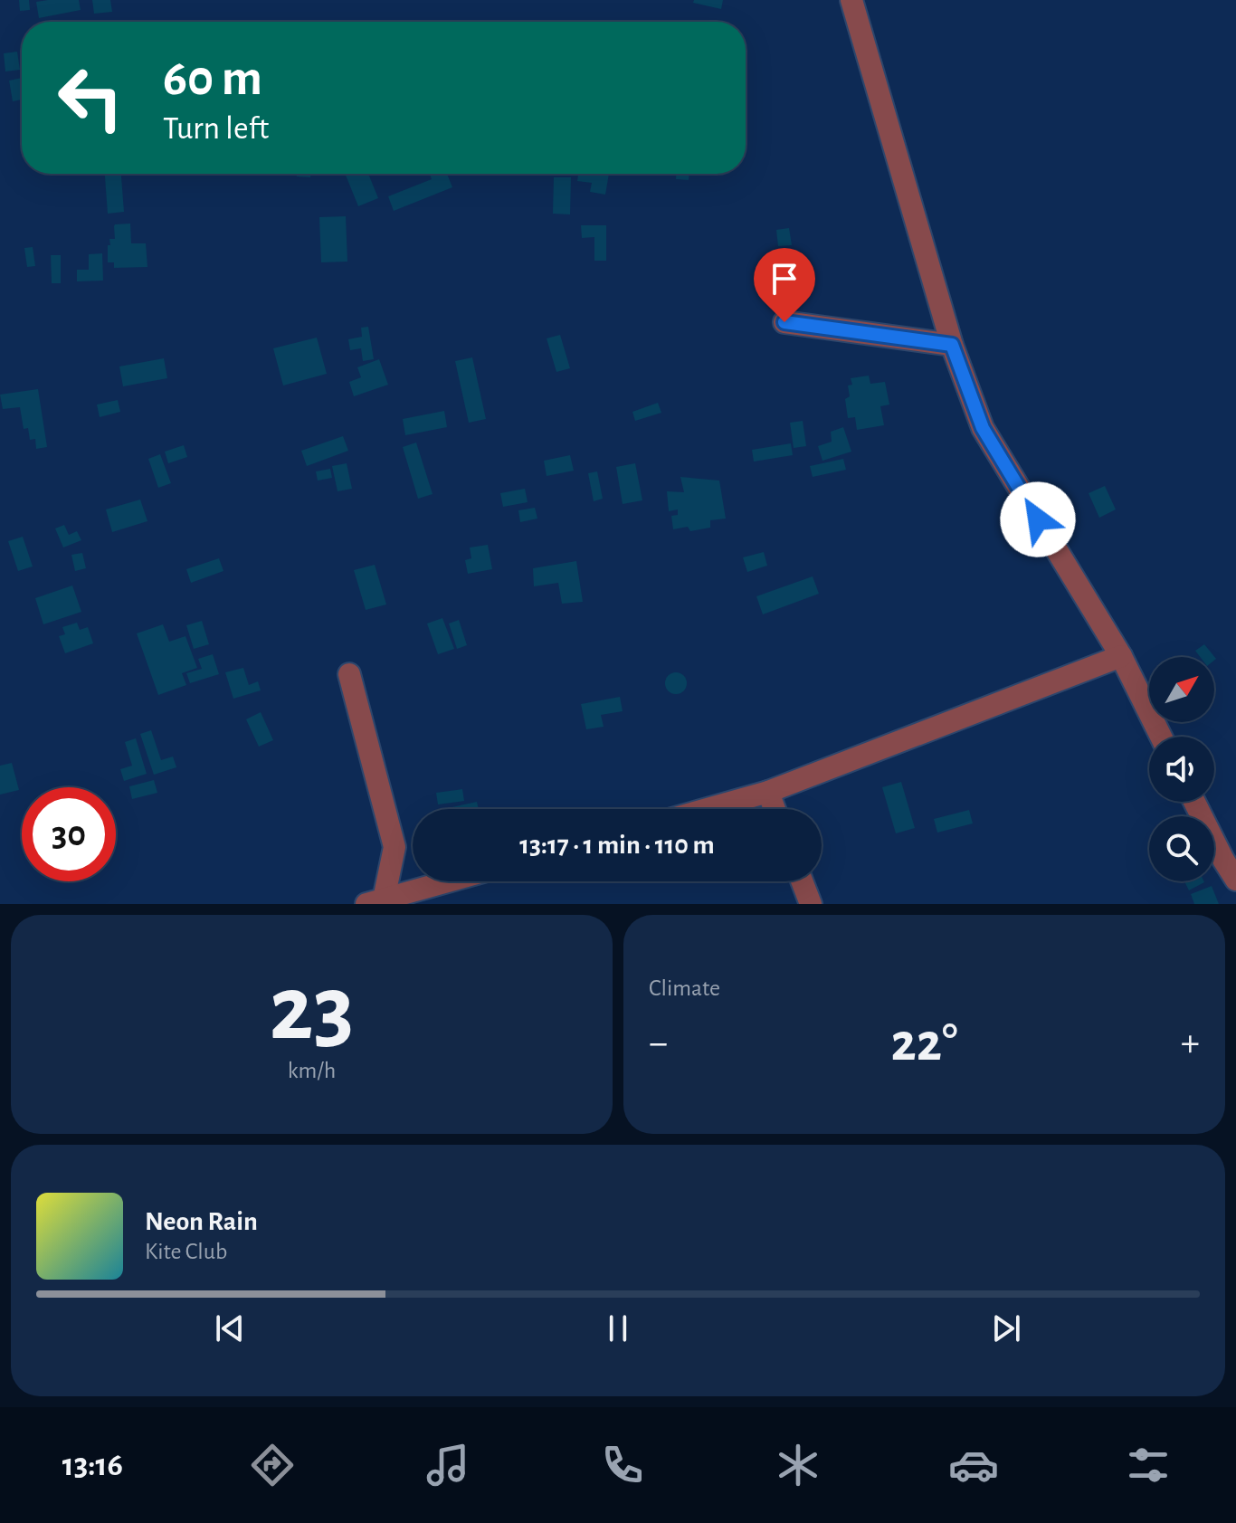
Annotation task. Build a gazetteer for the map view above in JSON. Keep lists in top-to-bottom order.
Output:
{
  "north": "top right",
  "page": {
    "turn": ["60 m", "Turn left"],
    "limit": "30",
    "trip": "13:17 · 1 min · 110 m",
    "tile": [
      ["23", "km/h"],
      "Climate"
    ],
    "heat": ["−", "22°", "+"],
    "song": ["Neon Rain", "Kite Club"],
    "tabs": "13:16"
  }
}
